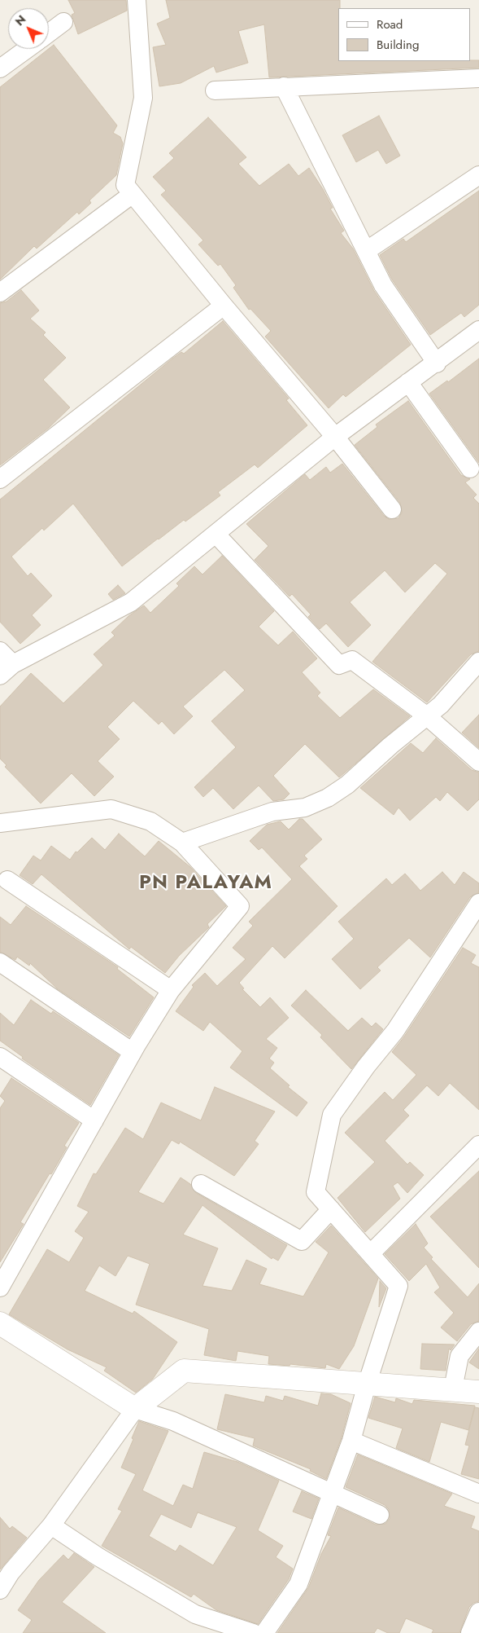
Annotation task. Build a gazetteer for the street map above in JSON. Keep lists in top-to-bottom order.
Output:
{
  "districts": ["PN PALAYAM"],
  "legend": ["Road", "Building"],
  "north": "top left"
}
